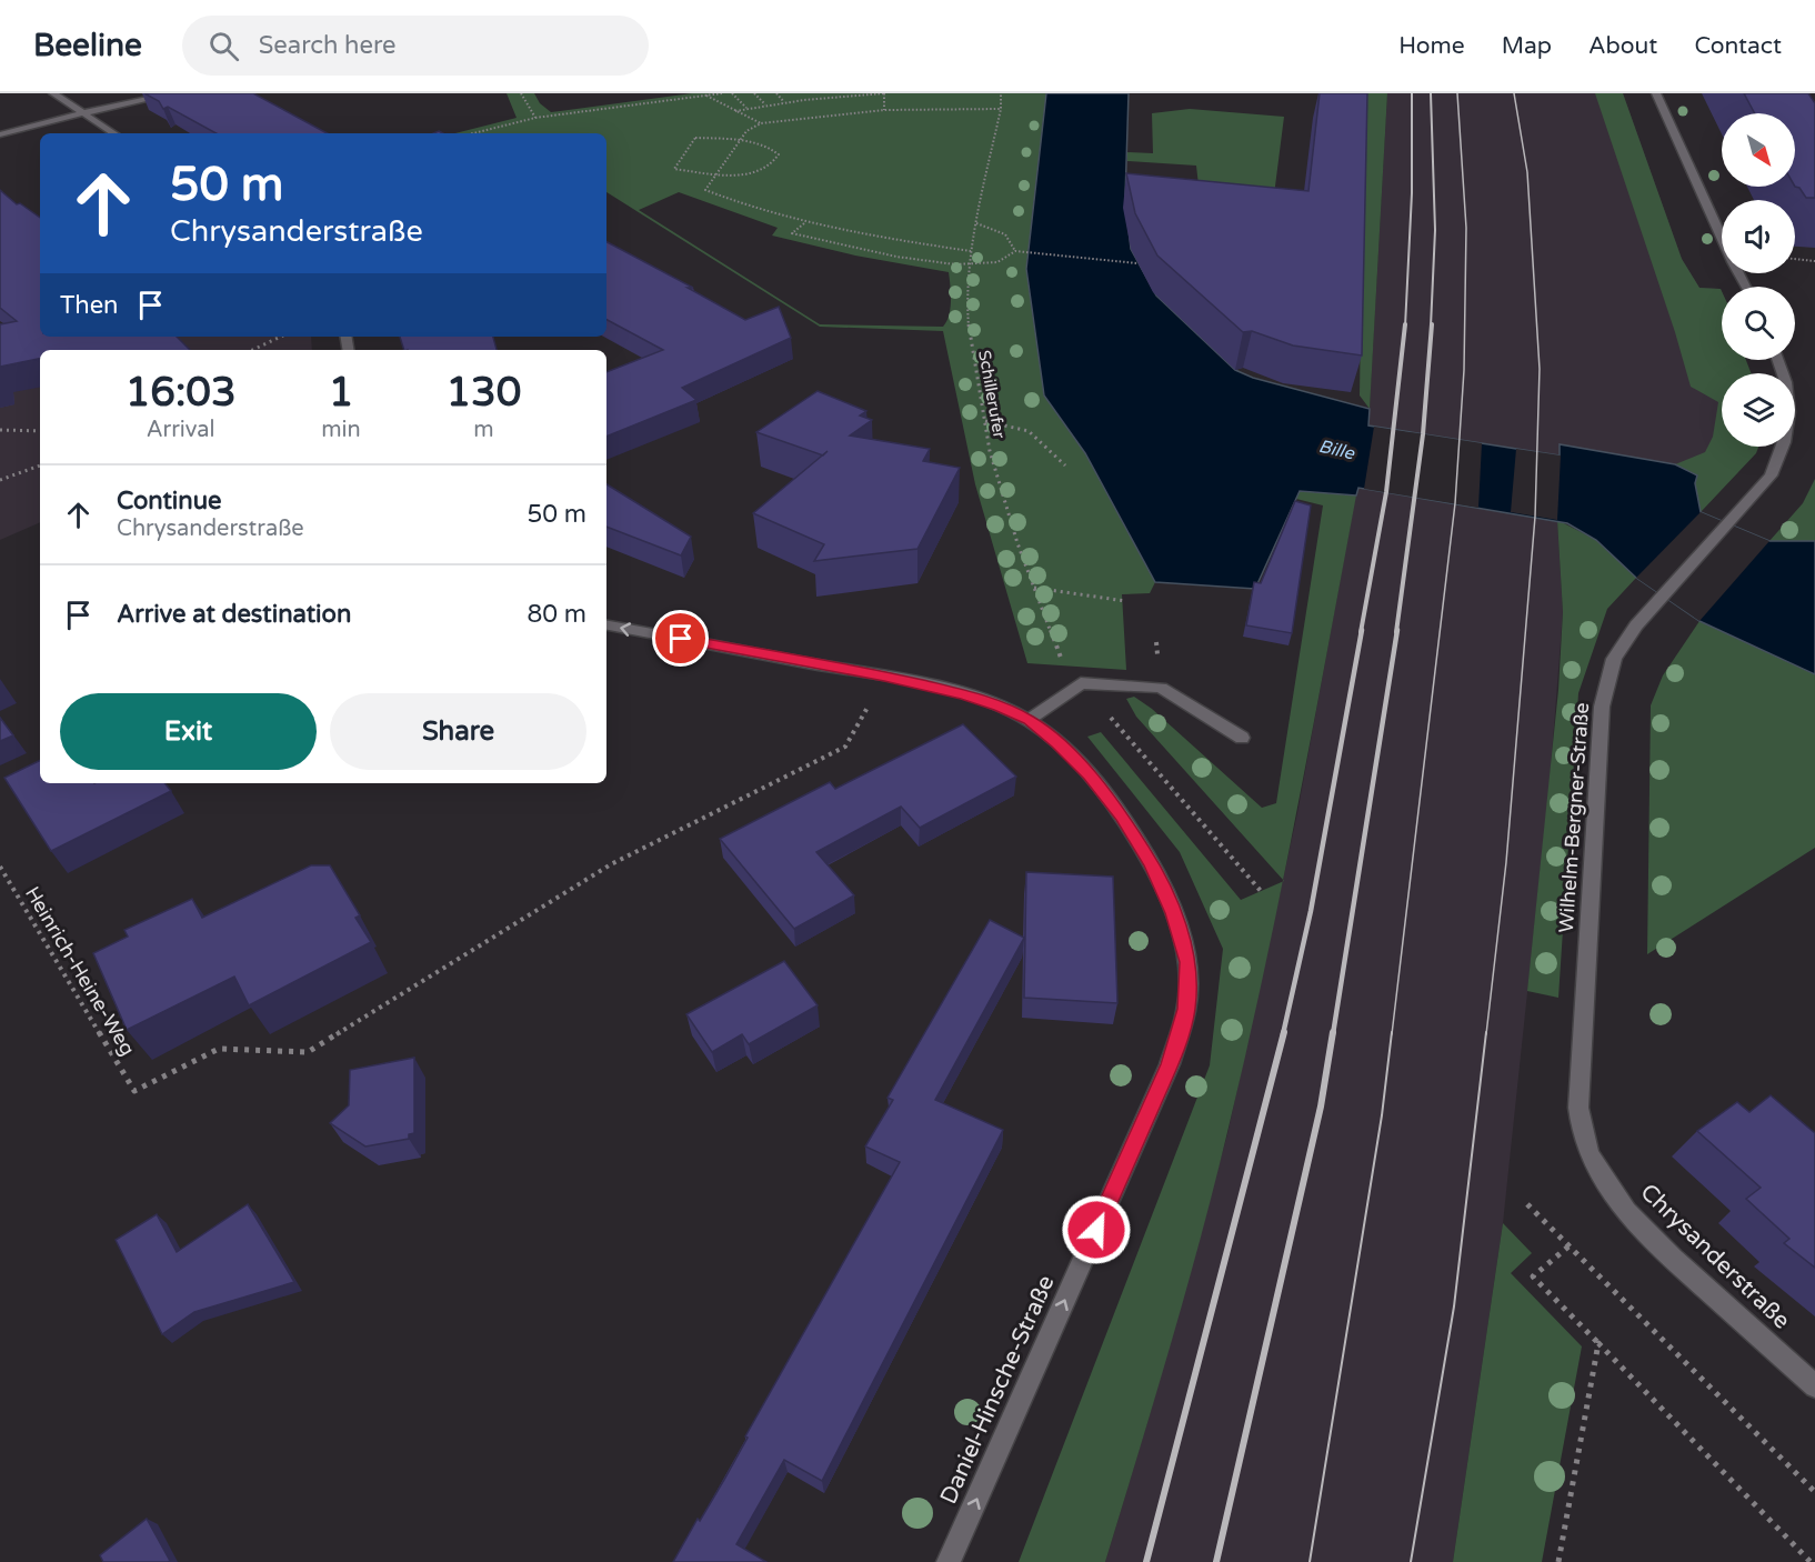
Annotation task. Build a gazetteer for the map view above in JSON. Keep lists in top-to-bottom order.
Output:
{
  "streets": {
    "street": ["Wilhelm-Bergner-Straße", "Chrysanderstraße", "Daniel-Hinsche-Straße"],
    "path": ["Schillerufer", "Heinrich-Heine-Weg"]
  },
  "crossings": [
    ["Wilhelm-Bergner-Straße", "Chrysanderstraße"]
  ],
  "one_way": ["Daniel-Hinsche-Straße"],
  "water": ["Bille"],
  "north": "bottom right",
  "page": {
    "header": "Beeline",
    "search": "Search here",
    "nav": [
      "Home",
      "Map",
      "About",
      "Contact"
    ],
    "turn": ["50 m", "Chrysanderstraße"],
    "then": "Then",
    "eta": [
      "16:03",
      "Arrival",
      "1",
      "min",
      "130",
      "m"
    ],
    "list": [
      {
        "name": "Continue",
        "note": "Chrysanderstraße",
        "value": "50 m"
      },
      {
        "name": "Arrive at destination",
        "value": "80 m"
      }
    ],
    "buttons": ["Exit", "Share"]
  }
}
